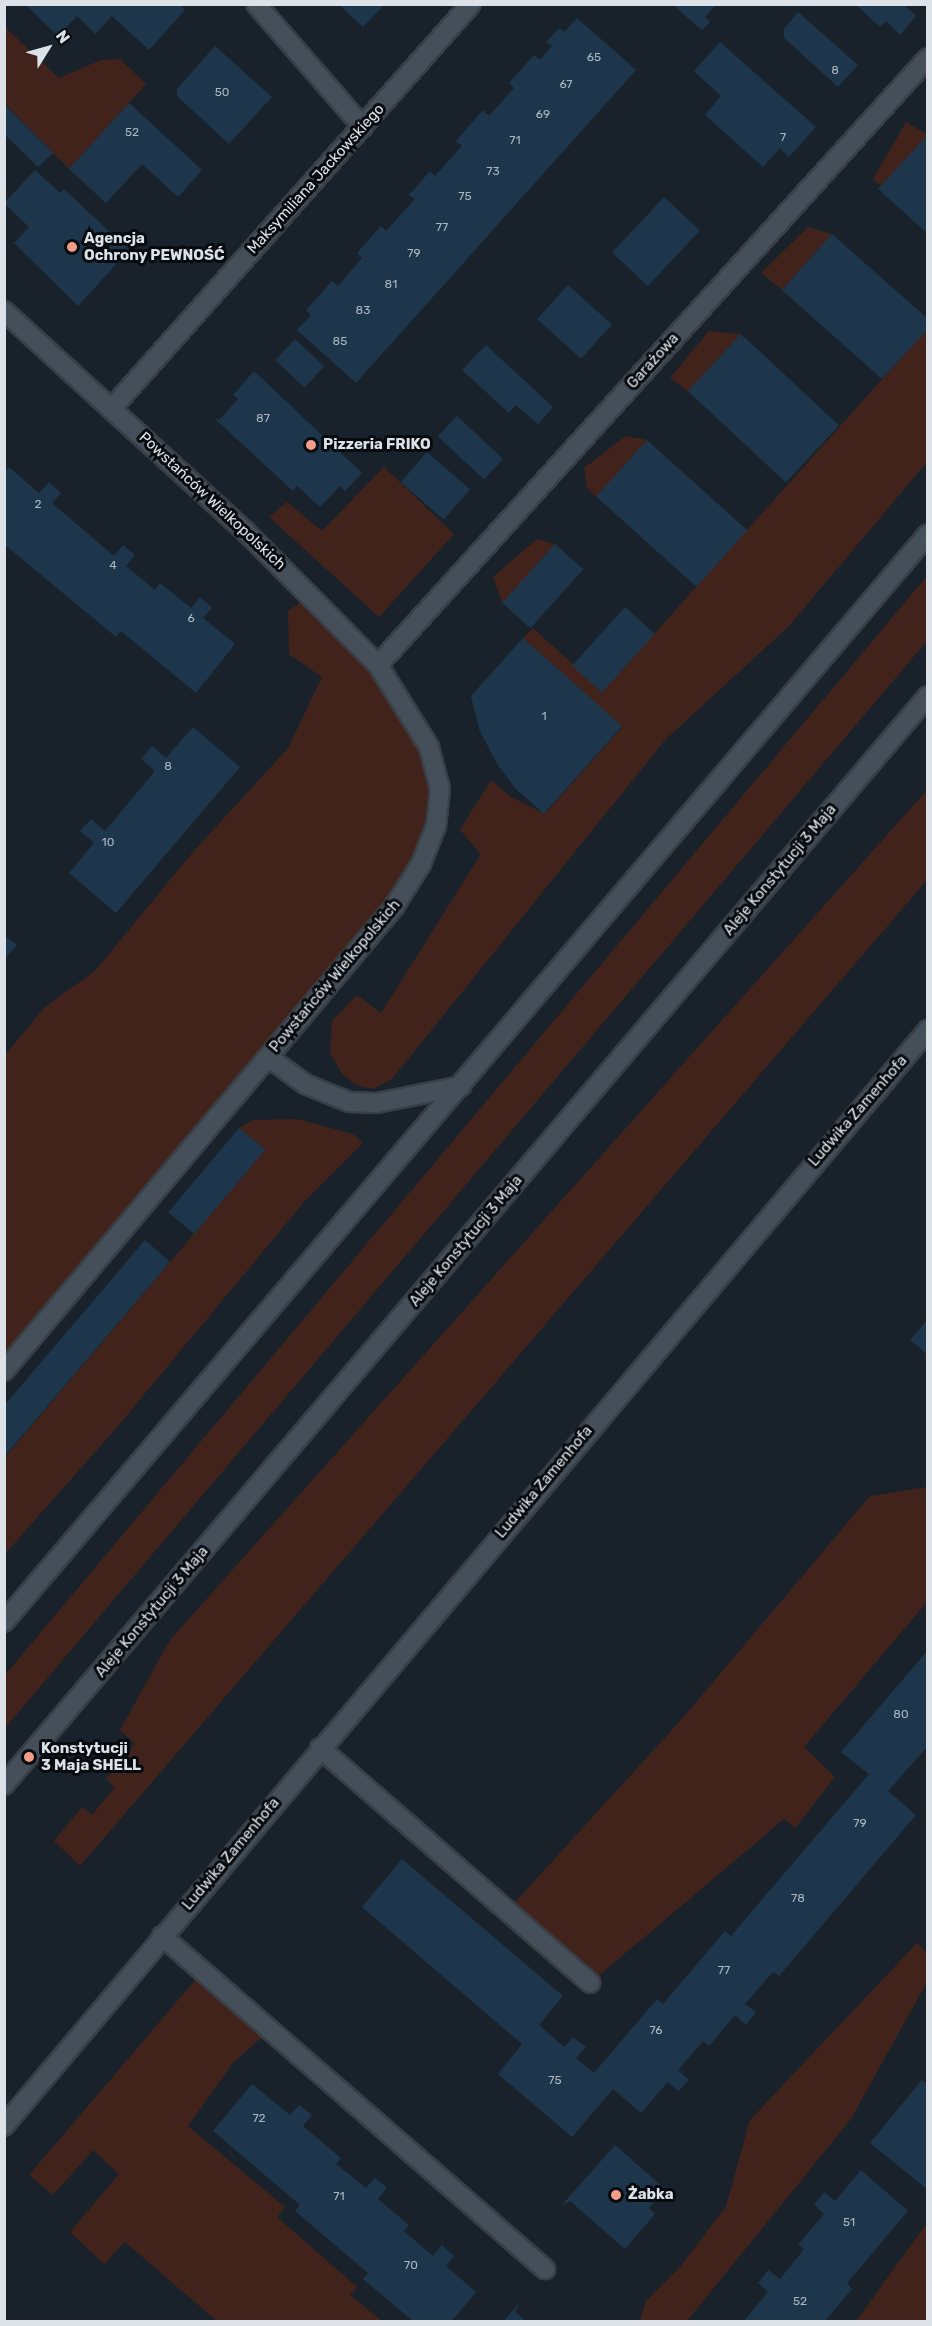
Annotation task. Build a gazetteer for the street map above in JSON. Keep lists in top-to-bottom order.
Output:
{
  "streets": {
    "street": [
      "Maksymiliana Jackowskiego",
      "Garażowa",
      "Powstańców Wielkopolskich",
      "Aleje Konstytucji 3 Maja",
      "Ludwika Zamenhofa"
    ]
  },
  "crossings": [
    ["Maksymiliana Jackowskiego", "Powstańców Wielkopolskich"],
    ["Garażowa", "Powstańców Wielkopolskich"]
  ],
  "places": [
    "Agencja Ochrony PEWNOŚĆ",
    "Pizzeria FRIKO",
    "Konstytucji 3 Maja SHELL",
    "Żabka"
  ],
  "house_numbers": [
    "65",
    "8",
    "67",
    "50",
    "69",
    "52",
    "7",
    "71",
    "73",
    "75",
    "77",
    "79",
    "81",
    "83",
    "85",
    "87",
    "2",
    "4",
    "6",
    "1",
    "8",
    "10",
    "80",
    "79",
    "78",
    "77",
    "76",
    "75",
    "72",
    "71",
    "51",
    "70",
    "52"
  ],
  "north": "top right"
}
